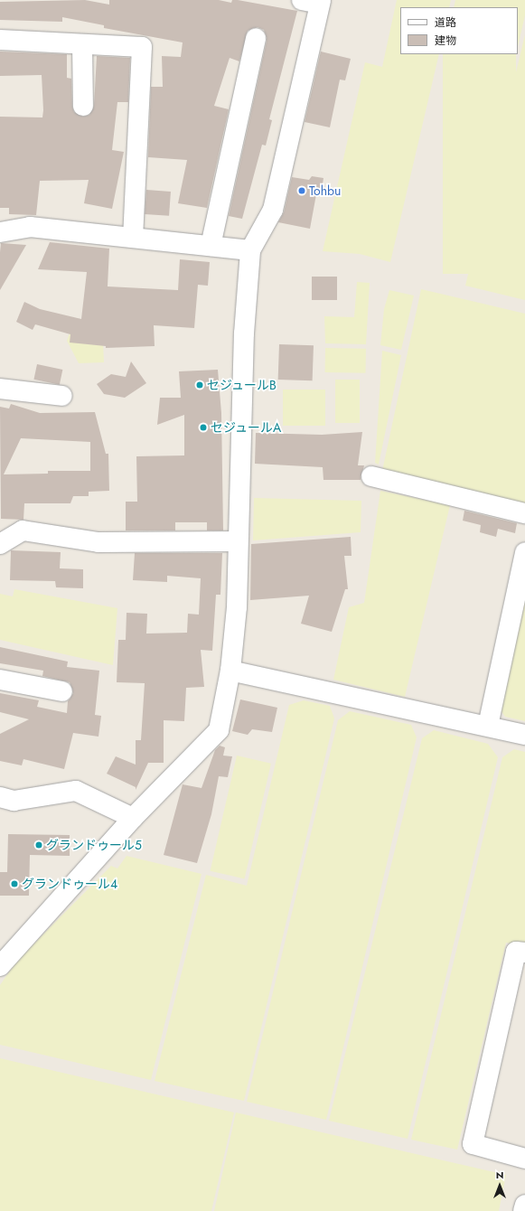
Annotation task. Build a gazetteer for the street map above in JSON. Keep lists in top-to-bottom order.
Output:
{
  "places": [
    "Tohbu",
    "セジュールB",
    "セジュールA",
    "グランドゥール5",
    "グランドゥール4"
  ],
  "legend": ["道路", "建物"],
  "north": "top"
}
